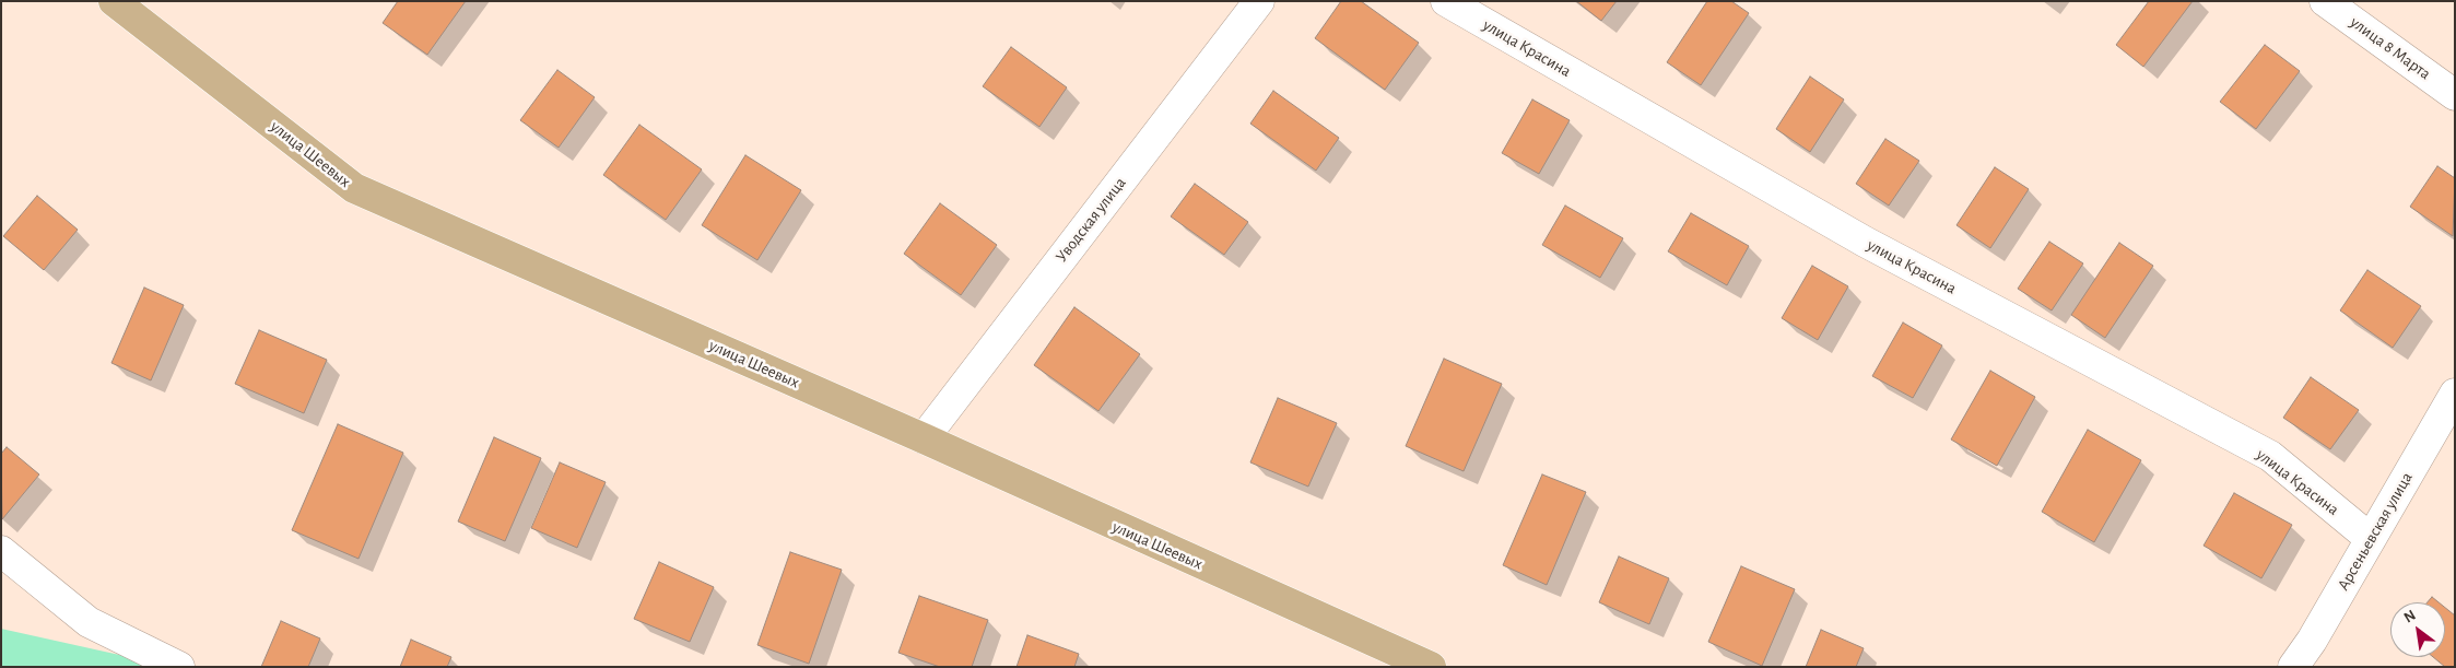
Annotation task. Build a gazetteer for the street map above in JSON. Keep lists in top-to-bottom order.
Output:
{
  "streets": {
    "main road": ["улица Шеевых"],
    "street": [
      "улица Красина",
      "улица 8 Марта",
      "Уводская улица",
      "Арсеньевская улица"
    ]
  },
  "crossings": [
    ["улица Красина", "Арсеньевская улица"],
    ["улица Шеевых", "Уводская улица"]
  ],
  "north": "top left"
}
